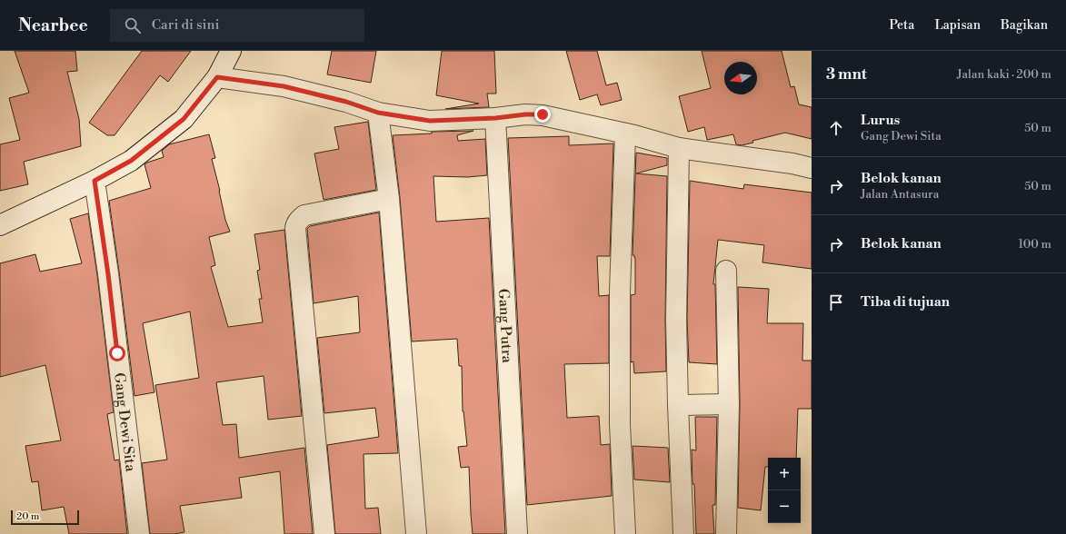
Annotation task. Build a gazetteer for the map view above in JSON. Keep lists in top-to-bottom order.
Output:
{
  "streets": {
    "street": ["Gang Putra", "Gang Dewi Sita"]
  },
  "scale_bar": "20 m",
  "north": "left",
  "page": {
    "header": "Nearbee",
    "search": "Cari di sini",
    "nav": ["Peta", "Lapisan", "Bagikan"],
    "heading": ["3 mnt", "Jalan kaki · 200 m"],
    "list": [
      ["Lurus", "Gang Dewi Sita", "50 m"],
      ["Belok kanan", "Jalan Antasura", "50 m"],
      ["Belok kanan", "100 m"],
      "Tiba di tujuan"
    ],
    "map_buttons": ["+", "−"],
    "scale": "20 m"
  }
}
